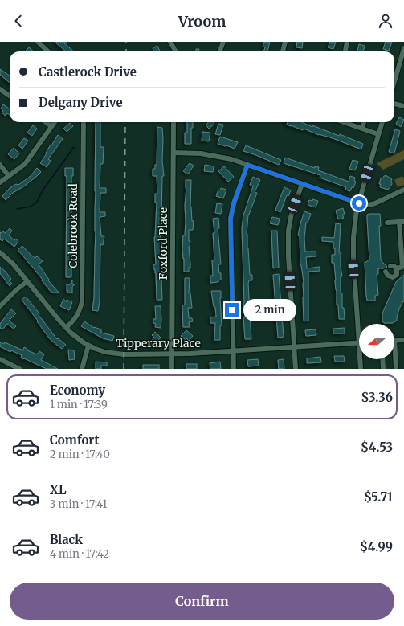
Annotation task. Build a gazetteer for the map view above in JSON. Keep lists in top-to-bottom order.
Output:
{
  "streets": {
    "street": ["Colebrook Road", "Foxford Place", "Tipperary Place"]
  },
  "crossings": [
    ["Colebrook Road", "Tipperary Place"],
    ["Foxford Place", "Tipperary Place"]
  ],
  "north": "left",
  "page": {
    "header": "Vroom",
    "banner": ["Castlerock Drive", "Delgany Drive"],
    "bubble": "2 min",
    "list": [
      {
        "name": "Economy",
        "note": "1 min · 17:39",
        "value": "$3.36"
      },
      {
        "name": "Comfort",
        "note": "2 min · 17:40",
        "value": "$4.53"
      },
      {
        "name": "XL",
        "note": "3 min · 17:41",
        "value": "$5.71"
      },
      {
        "name": "Black",
        "note": "4 min · 17:42",
        "value": "$4.99"
      }
    ],
    "buttons": "Confirm"
  }
}
